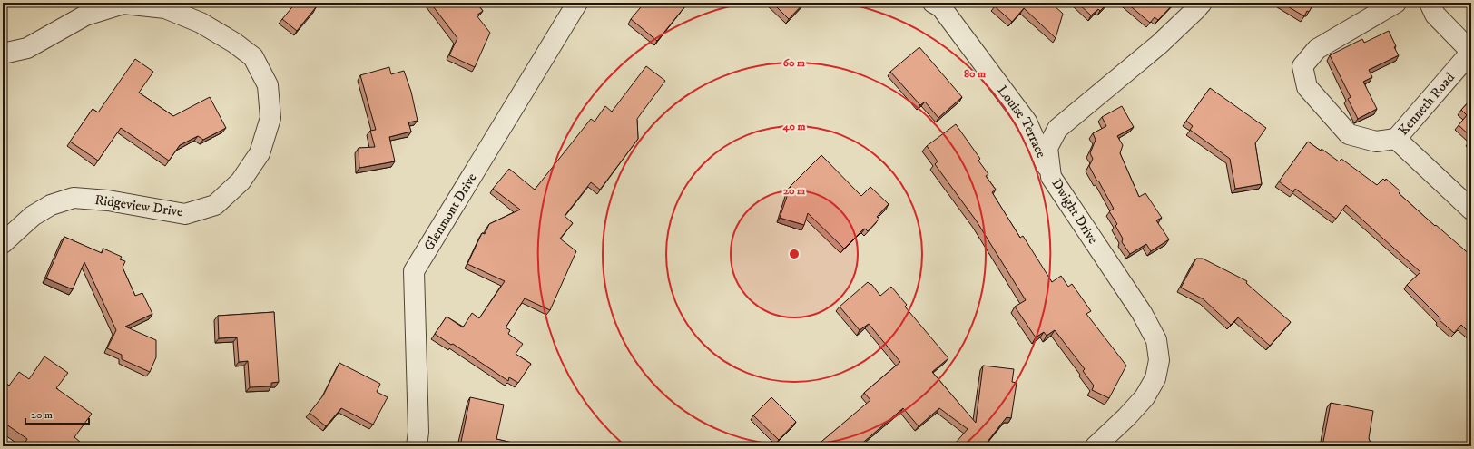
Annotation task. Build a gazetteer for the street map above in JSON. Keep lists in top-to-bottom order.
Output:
{
  "streets": {
    "street": [
      "Kenneth Road",
      "Louise Terrace",
      "Ridgeview Drive",
      "Dwight Drive",
      "Glenmont Drive"
    ]
  },
  "crossings": [
    ["Louise Terrace", "Dwight Drive"]
  ],
  "scale_bar": "20 m",
  "rings": [
    "60 m",
    "80 m",
    "40 m",
    "20 m"
  ]
}
